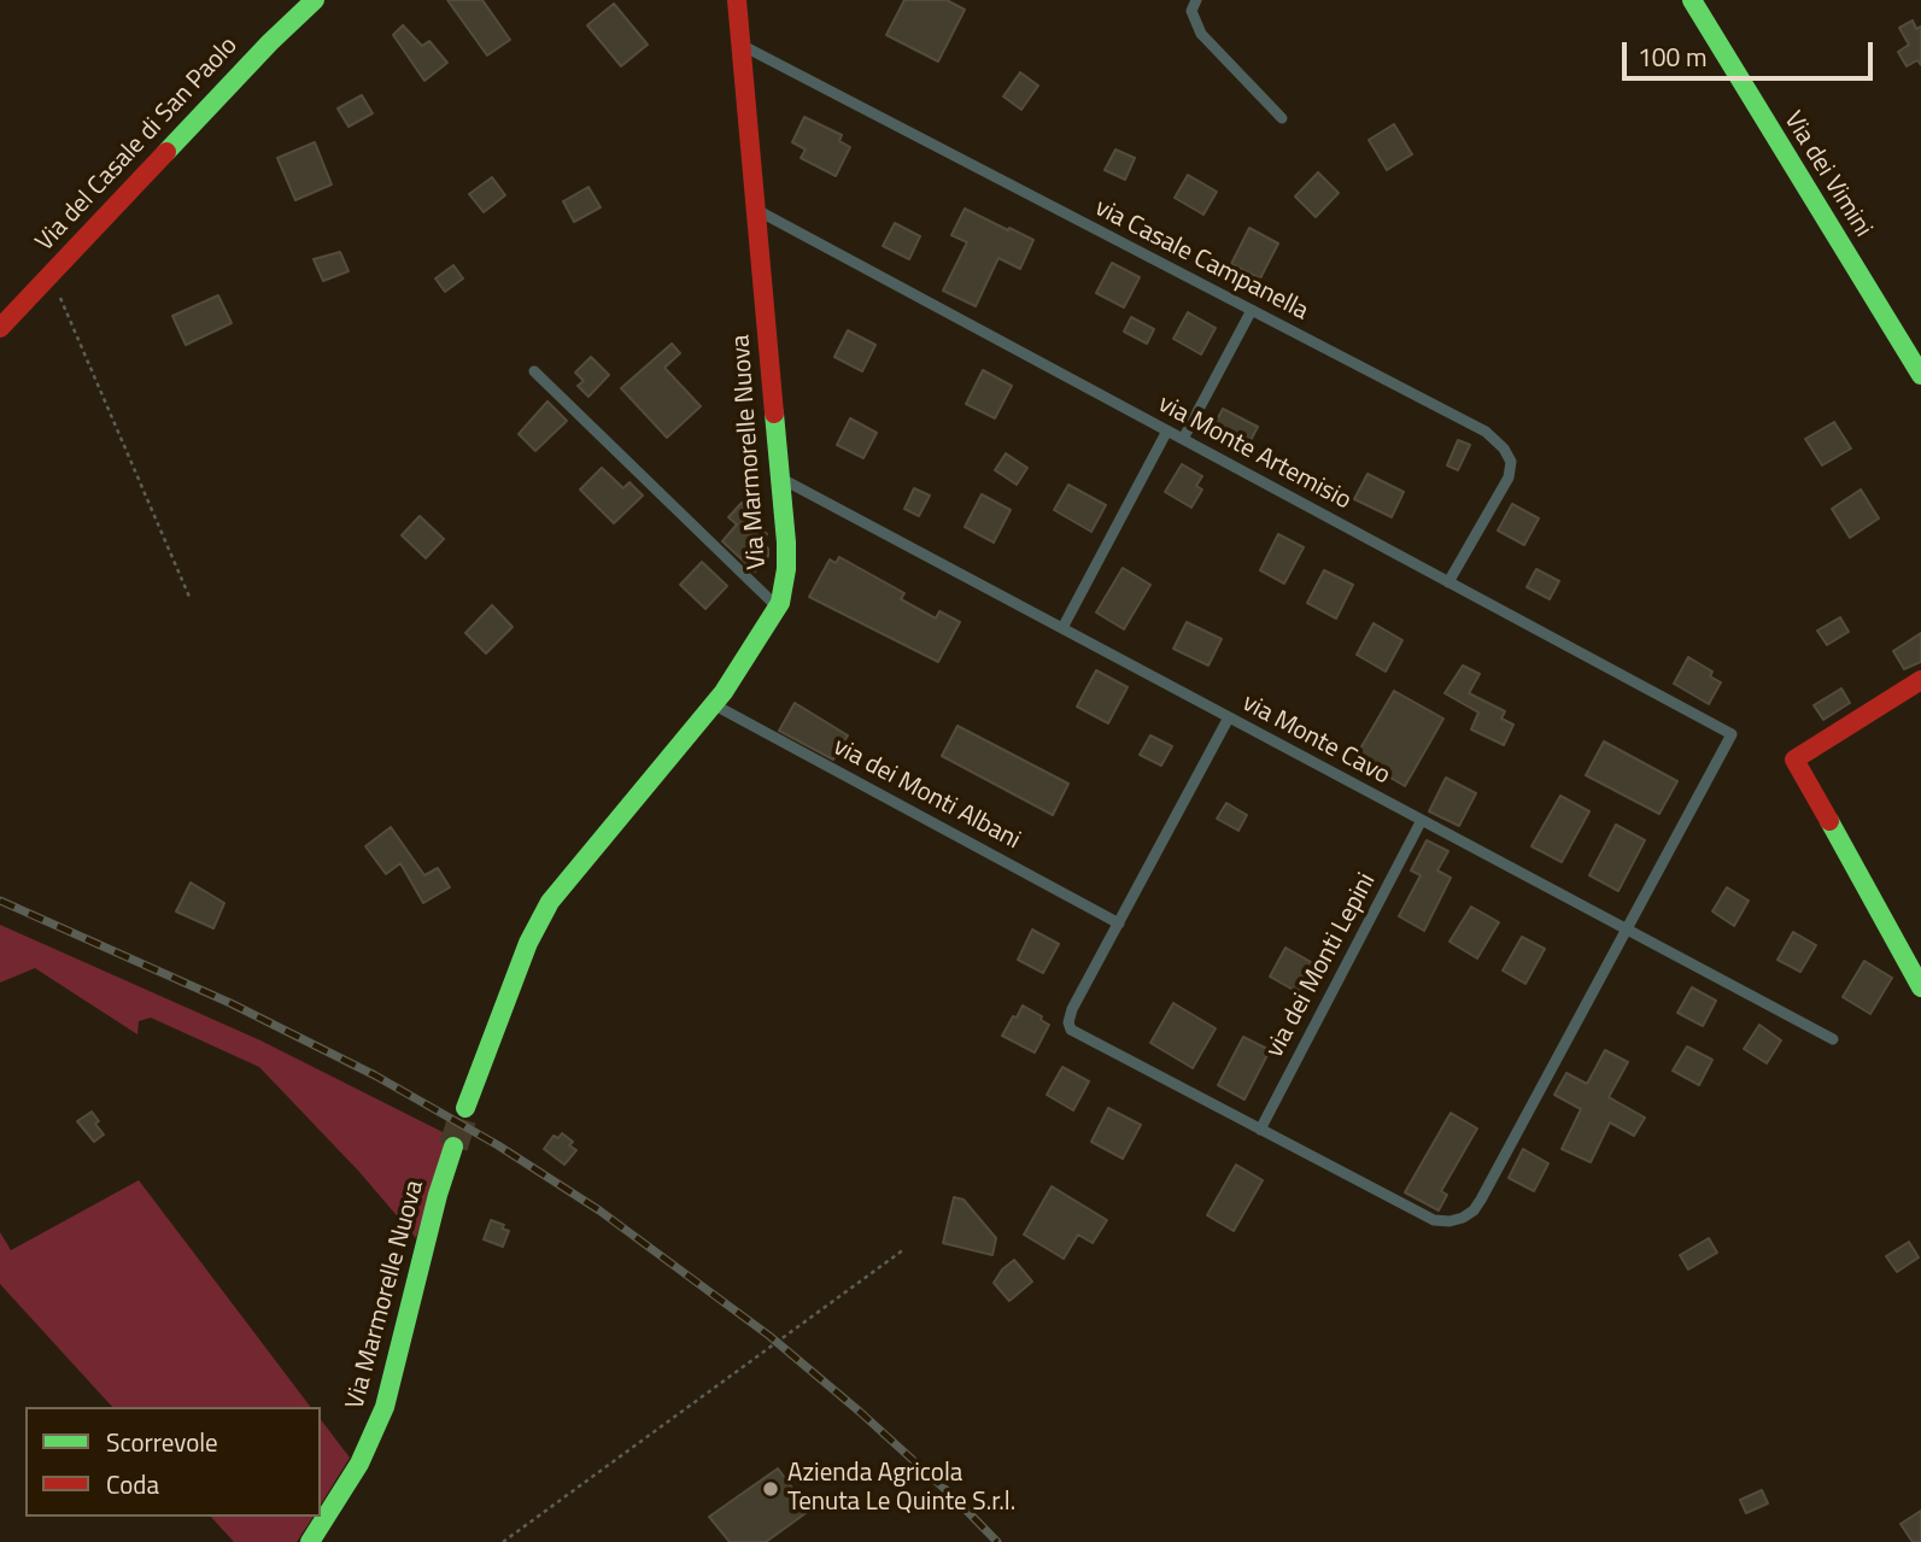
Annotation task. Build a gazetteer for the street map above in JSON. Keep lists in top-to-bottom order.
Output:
{
  "streets": {
    "street": ["Via del Casale di San Paolo", "Via dei Vimini", "Via Marmorelle Nuova"],
    "lane": [
      "via Casale Campanella",
      "via Monte Artemisio",
      "via Monte Cavo",
      "via dei Monti Albani",
      "via dei Monti Lepini"
    ]
  },
  "crossings": [
    ["via Casale Campanella", "Via Marmorelle Nuova"],
    ["via Casale Campanella", "via Monte Artemisio"],
    ["Via Marmorelle Nuova", "via Monte Artemisio"],
    ["Via Marmorelle Nuova", "via Monte Cavo"],
    ["Via Marmorelle Nuova", "via dei Monti Albani"],
    ["via Monte Artemisio", "via Monte Cavo"],
    ["via Monte Cavo", "via dei Monti Lepini"]
  ],
  "places": ["Azienda Agricola Tenuta Le Quinte S.r.l."],
  "legend": ["Scorrevole", "Coda"],
  "scale_bar": "100 m"
}
